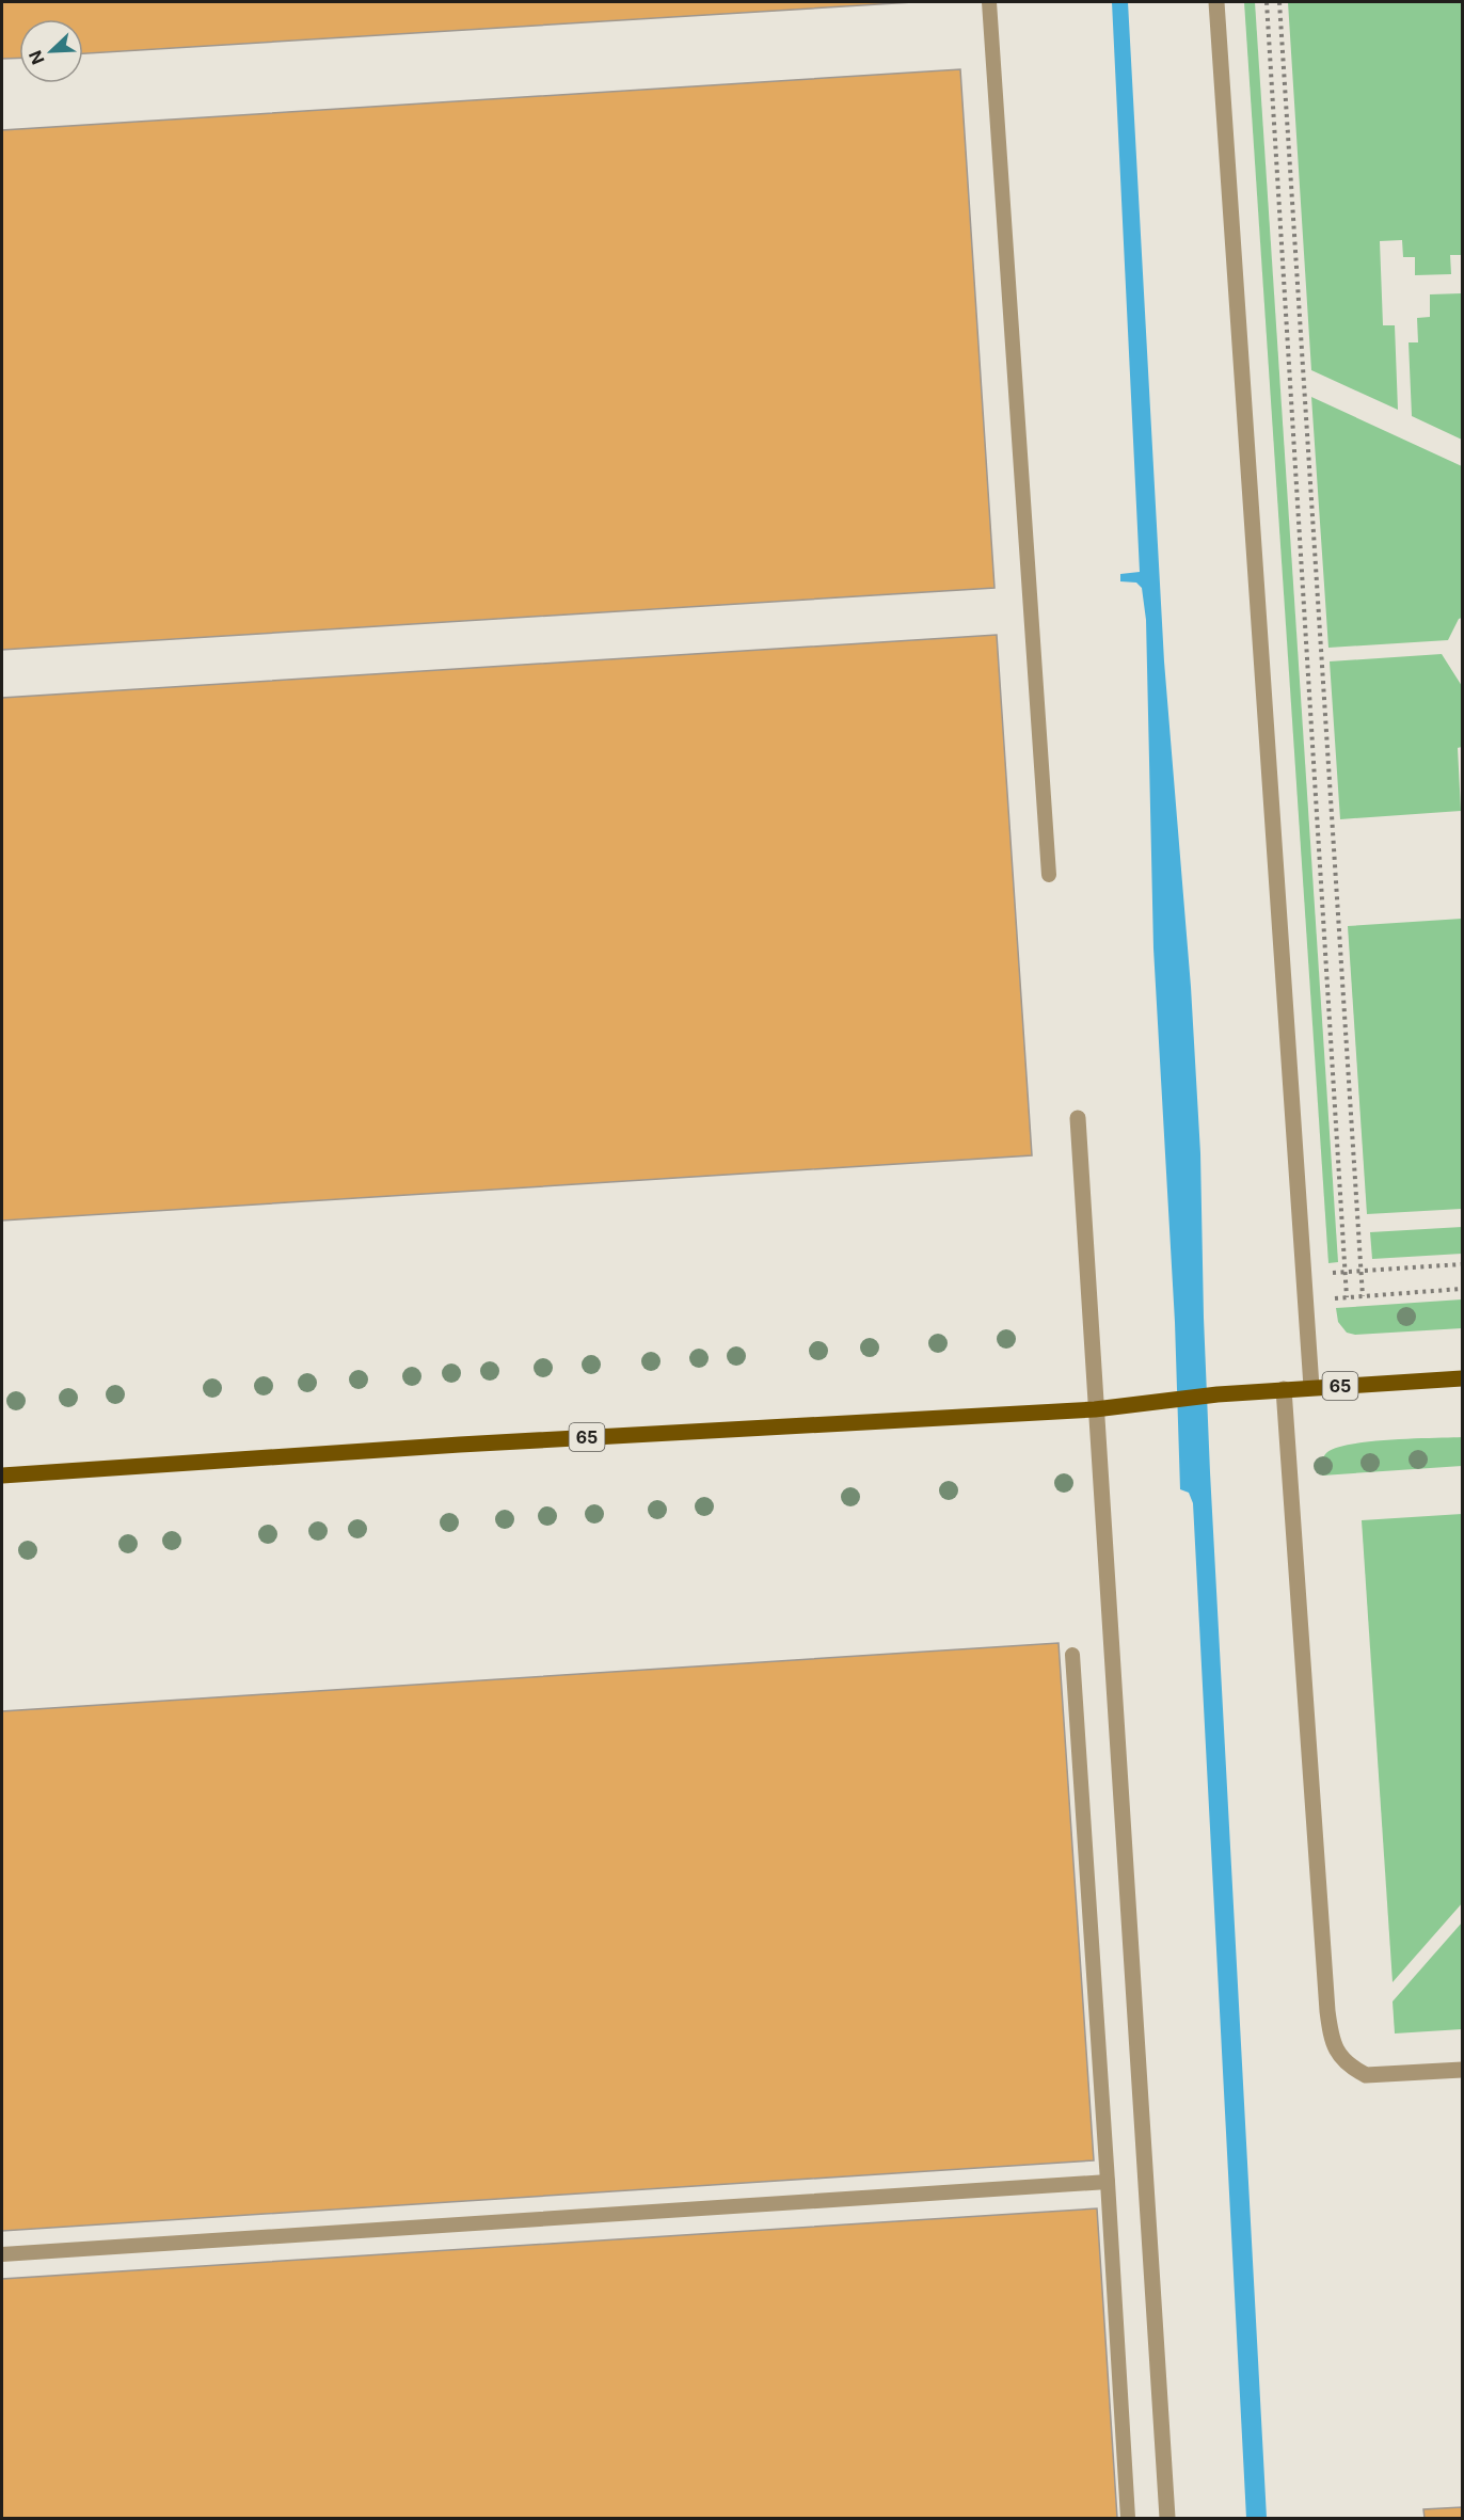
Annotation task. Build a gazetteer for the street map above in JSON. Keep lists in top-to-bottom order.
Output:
{
  "streets": {
    "main road": ["65"]
  },
  "north": "bottom left"
}
